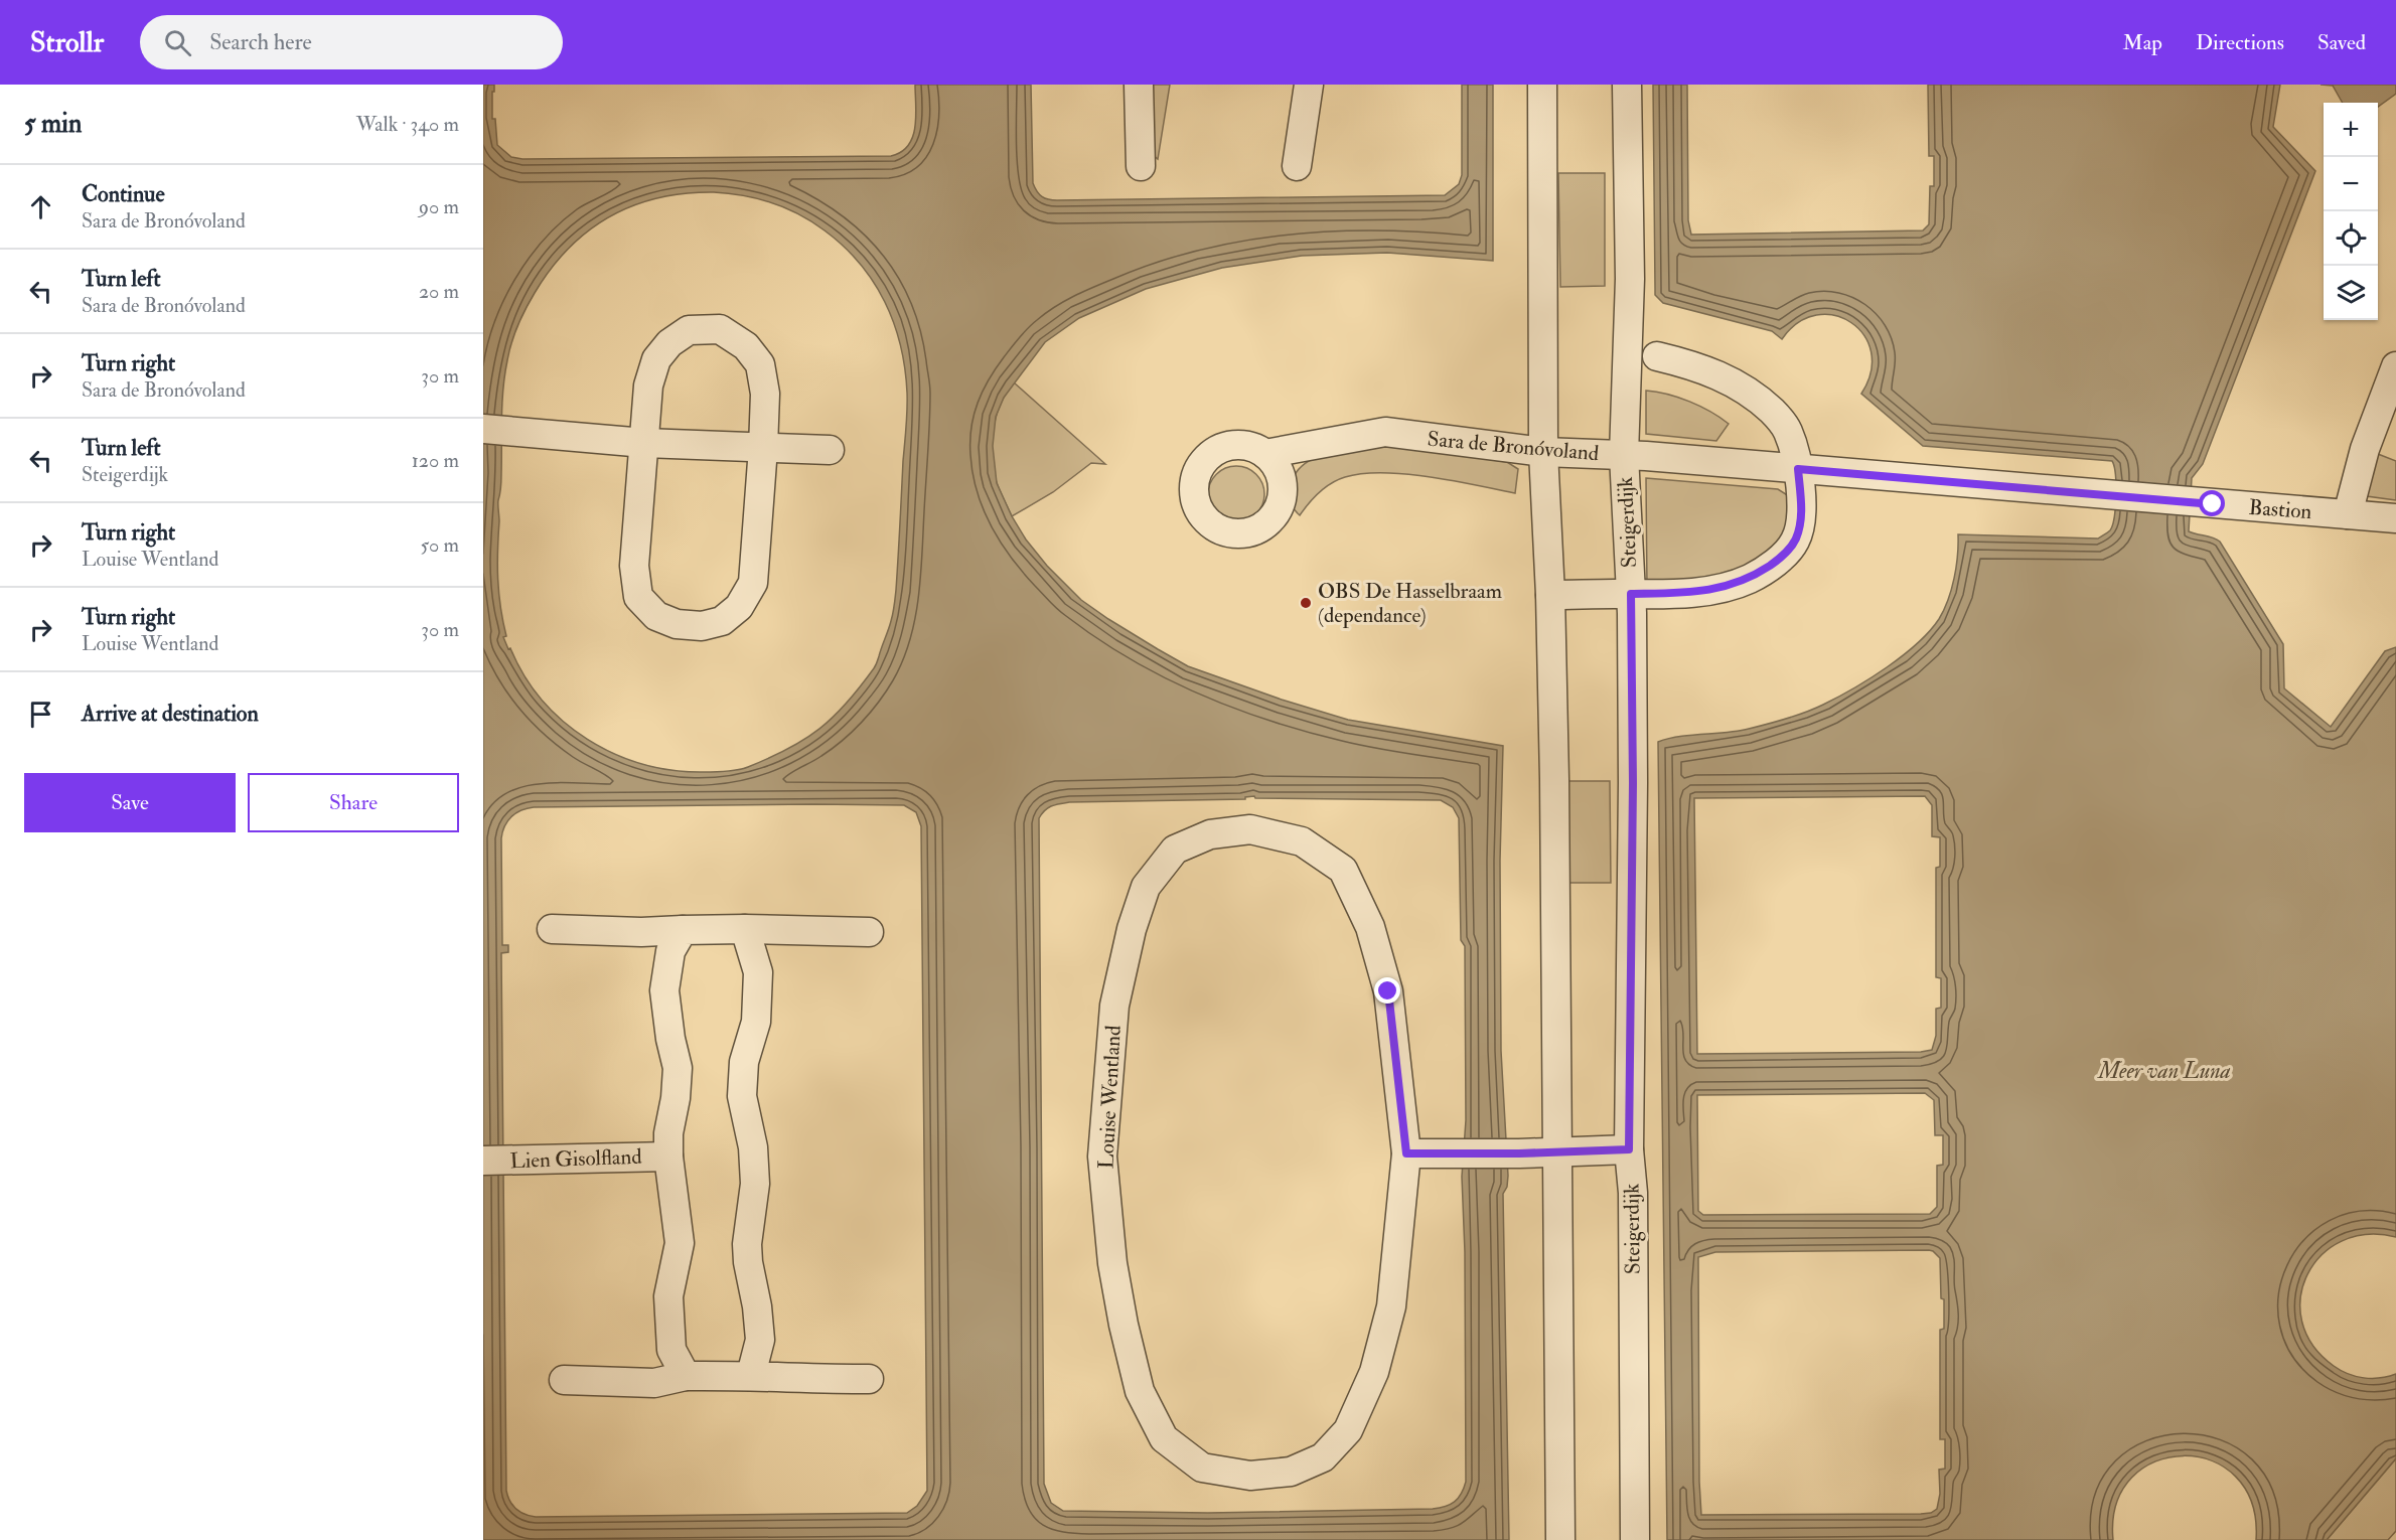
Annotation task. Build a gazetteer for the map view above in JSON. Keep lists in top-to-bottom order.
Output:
{
  "streets": {
    "street": [
      "Sara de Bronóvoland",
      "Bastion",
      "Steigerdijk",
      "Louise Wentland",
      "Lien Gisolfland"
    ]
  },
  "crossings": [
    ["Sara de Bronóvoland", "Bastion"],
    ["Sara de Bronóvoland", "Steigerdijk"]
  ],
  "water": ["Meer van Luna"],
  "places": ["OBS De Hasselbraam (dependance)"],
  "page": {
    "header": "Strollr",
    "search": "Search here",
    "nav": ["Map", "Directions", "Saved"],
    "heading": ["5 min", "Walk · 340 m"],
    "map_buttons": ["+", "−"],
    "list": [
      ["Continue", "Sara de Bronóvoland", "90 m"],
      ["Turn left", "Sara de Bronóvoland", "20 m"],
      ["Turn right", "Sara de Bronóvoland", "30 m"],
      ["Turn left", "Steigerdijk", "120 m"],
      ["Turn right", "Louise Wentland", "50 m"],
      ["Turn right", "Louise Wentland", "30 m"],
      "Arrive at destination"
    ],
    "buttons": ["Save", "Share"]
  }
}
